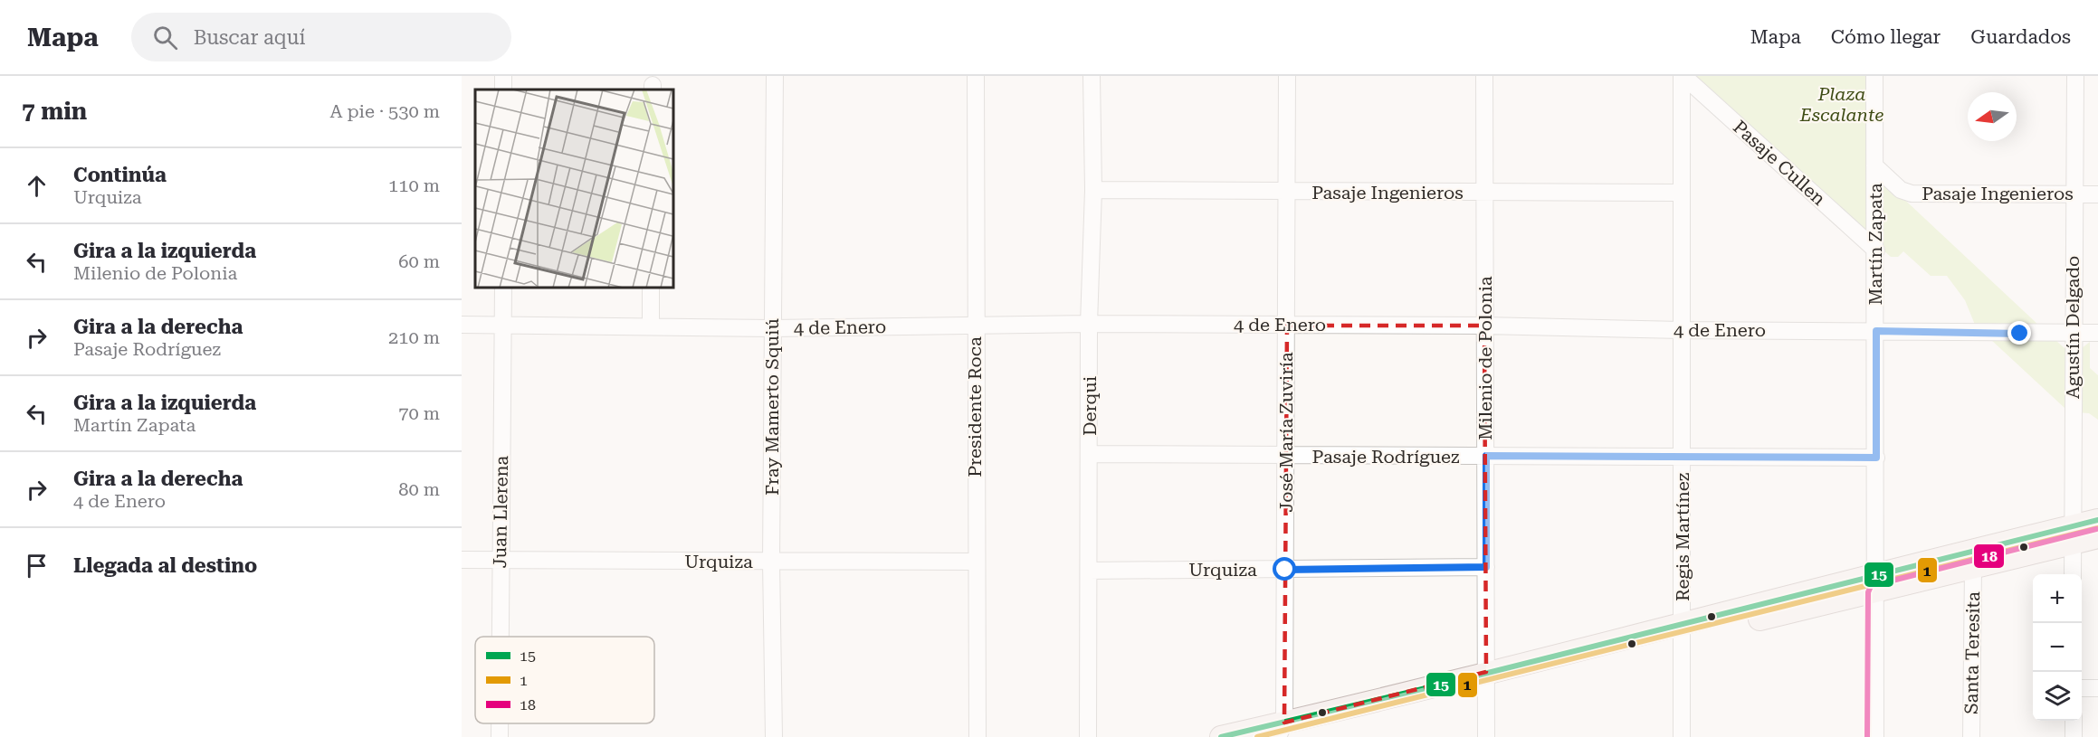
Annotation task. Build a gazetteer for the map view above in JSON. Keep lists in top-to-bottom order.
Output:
{
  "streets": {
    "street": [
      "Pasaje Cullen",
      "Pasaje Ingenieros",
      "Martín Zapata",
      "4 de Enero",
      "Agustín Delgado",
      "Milenio de Polonia",
      "Derqui",
      "Fray Mamerto Squiú",
      "Presidente Roca",
      "José María Zuviría",
      "Pasaje Rodríguez",
      "Juan Llerena",
      "Regis Martínez",
      "Urquiza",
      "Santa Teresita"
    ]
  },
  "crossings": [
    ["Pasaje Cullen", "Martín Zapata"],
    ["Pasaje Cullen", "Regis Martínez"],
    ["Pasaje Ingenieros", "Martín Zapata"],
    ["Pasaje Ingenieros", "Agustín Delgado"],
    ["Pasaje Ingenieros", "Milenio de Polonia"],
    ["Pasaje Ingenieros", "Derqui"],
    ["Pasaje Ingenieros", "José María Zuviría"],
    ["Pasaje Ingenieros", "Regis Martínez"],
    ["Martín Zapata", "4 de Enero"],
    ["Martín Zapata", "Pasaje Rodríguez"],
    ["4 de Enero", "Agustín Delgado"],
    ["4 de Enero", "Milenio de Polonia"],
    ["4 de Enero", "Derqui"],
    ["4 de Enero", "Fray Mamerto Squiú"],
    ["4 de Enero", "Presidente Roca"],
    ["4 de Enero", "José María Zuviría"],
    ["4 de Enero", "Juan Llerena"],
    ["4 de Enero", "Regis Martínez"],
    ["Milenio de Polonia", "Pasaje Rodríguez"],
    ["Milenio de Polonia", "Urquiza"],
    ["Derqui", "Pasaje Rodríguez"],
    ["Derqui", "Urquiza"],
    ["Fray Mamerto Squiú", "Urquiza"],
    ["Presidente Roca", "Urquiza"],
    ["José María Zuviría", "Pasaje Rodríguez"],
    ["José María Zuviría", "Urquiza"],
    ["Pasaje Rodríguez", "Regis Martínez"],
    ["Juan Llerena", "Urquiza"]
  ],
  "parks": ["Plaza Escalante"],
  "lines": ["transit line 15", "transit line 1", "transit line 18"],
  "legend": ["15", "1", "18"],
  "north": "left",
  "page": {
    "header": "Mapa",
    "search": "Buscar aquí",
    "nav": ["Mapa", "Cómo llegar", "Guardados"],
    "heading": ["7 min", "A pie · 530 m"],
    "list": [
      ["Continúa", "Urquiza", "110 m"],
      ["Gira a la izquierda", "Milenio de Polonia", "60 m"],
      ["Gira a la derecha", "Pasaje Rodríguez", "210 m"],
      ["Gira a la izquierda", "Martín Zapata", "70 m"],
      ["Gira a la derecha", "4 de Enero", "80 m"],
      "Llegada al destino"
    ],
    "map_buttons": ["+", "−"]
  }
}
